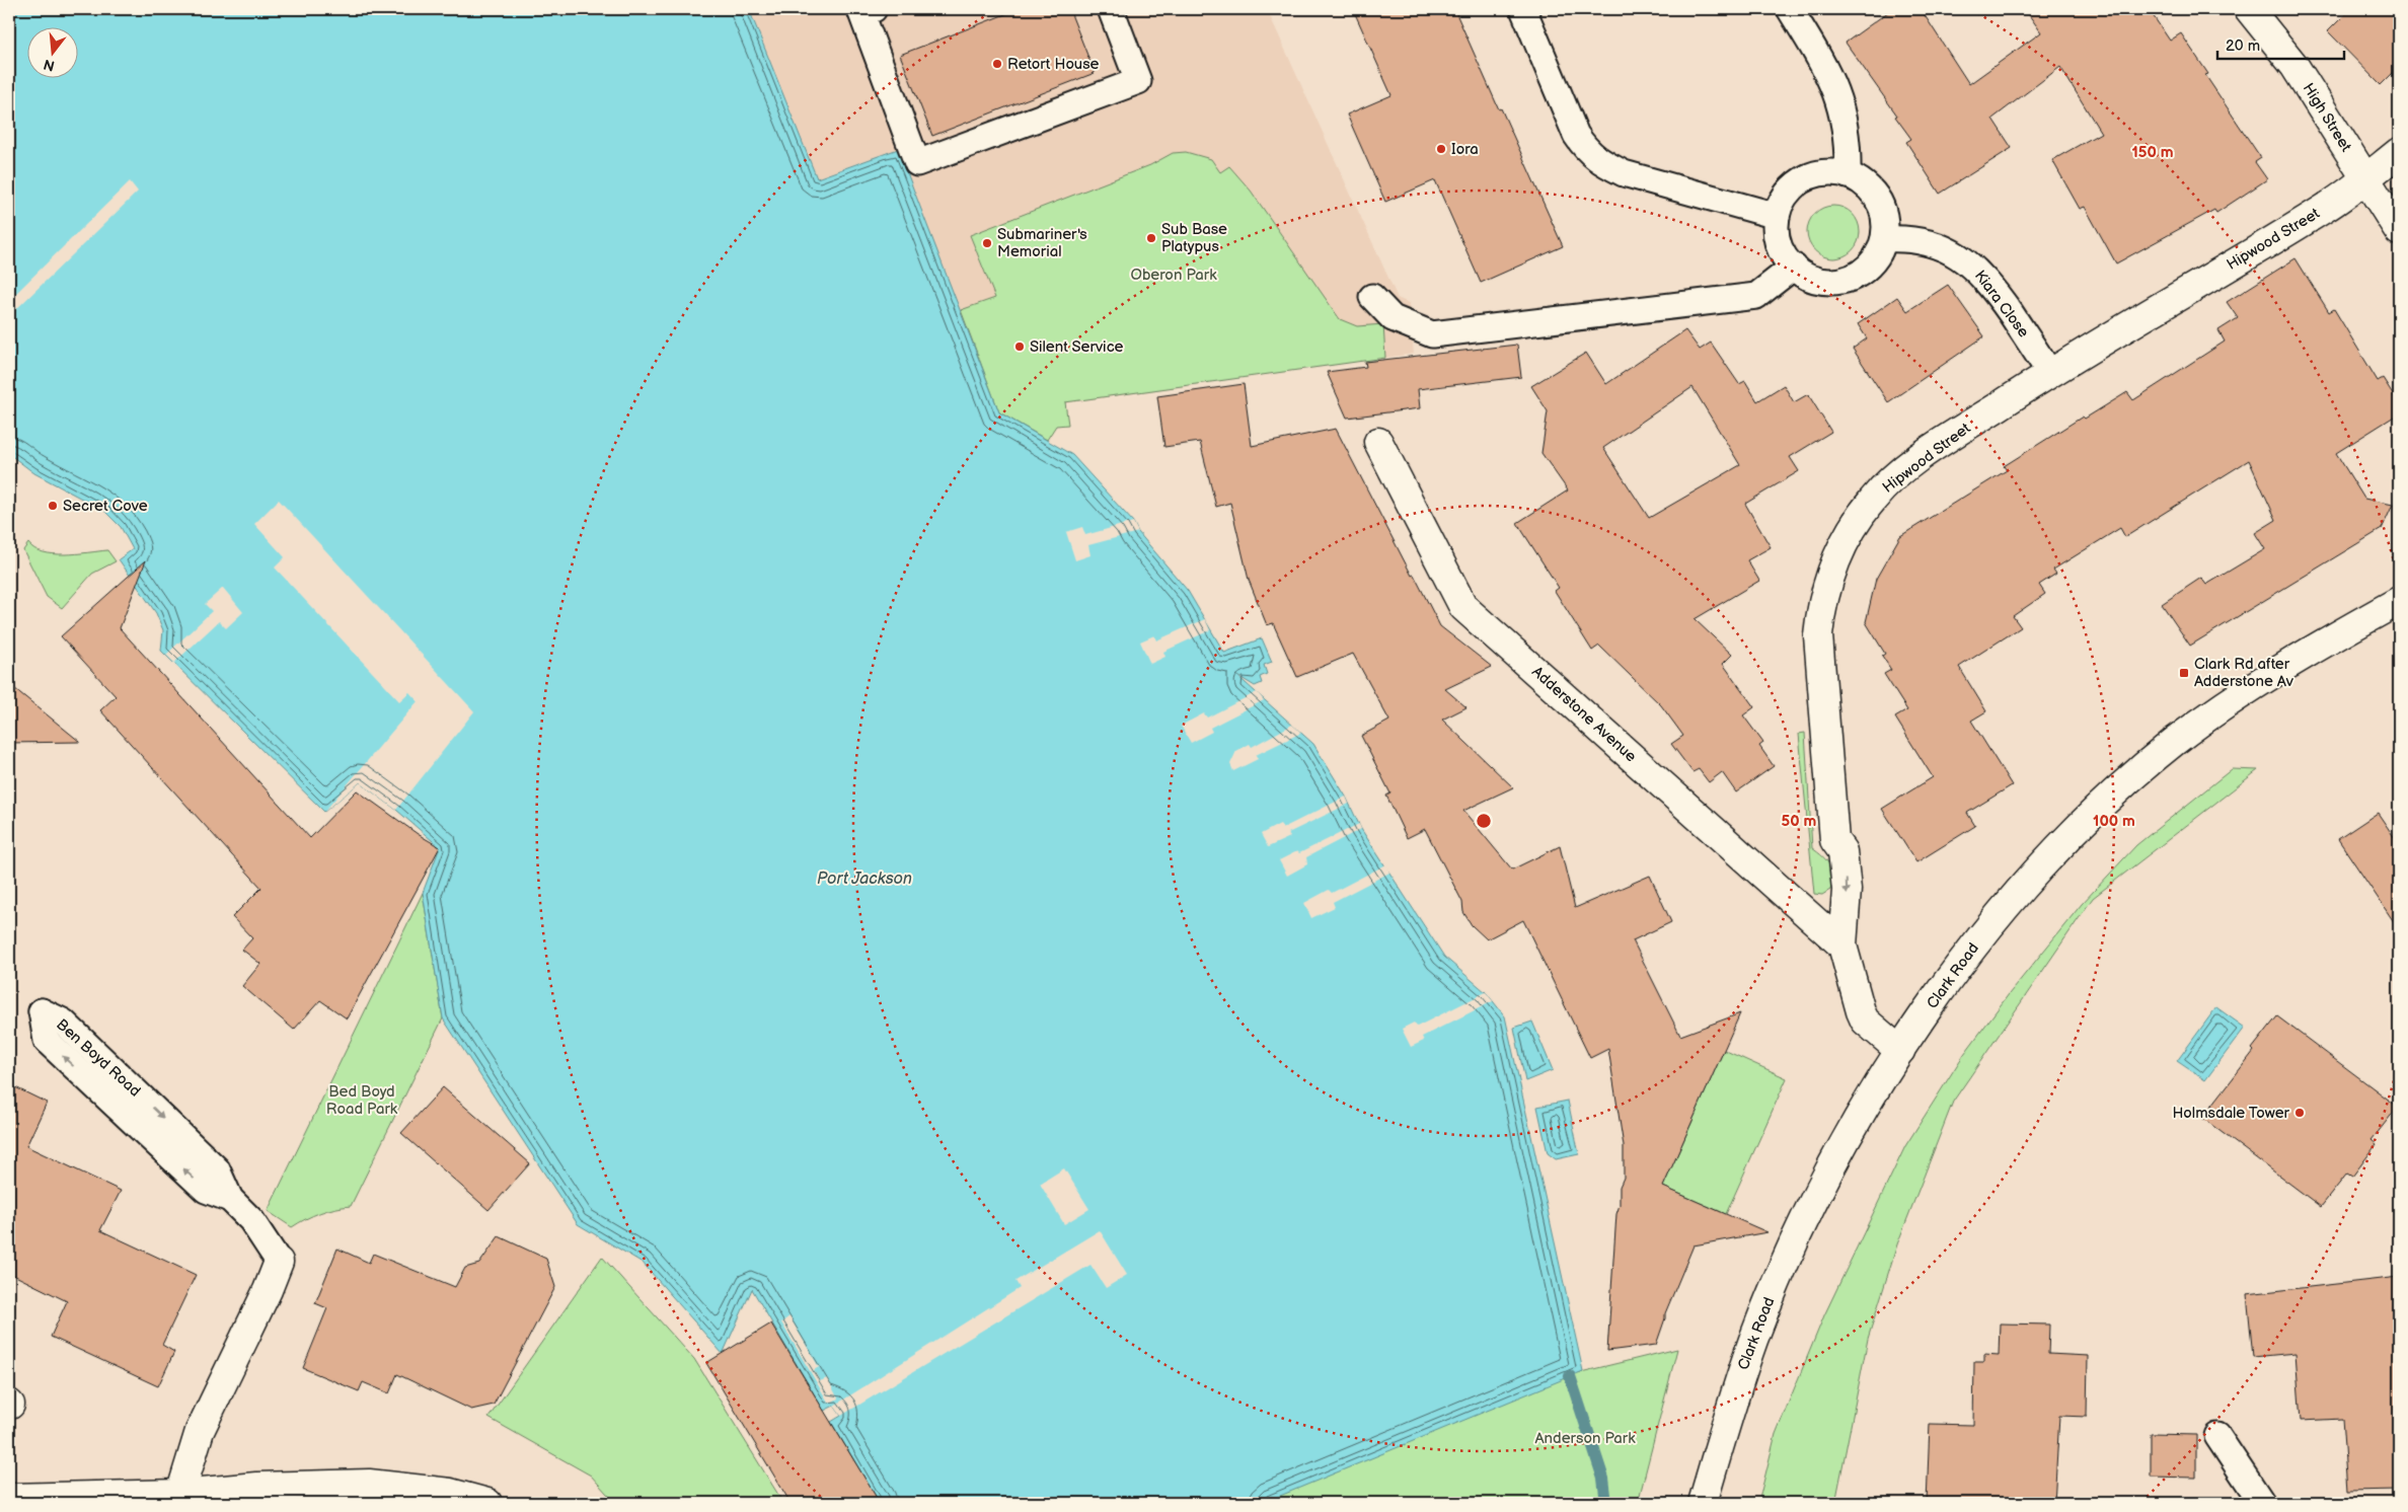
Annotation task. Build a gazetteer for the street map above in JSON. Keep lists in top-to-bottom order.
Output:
{
  "streets": {
    "street": [
      "High Street",
      "Hipwood Street",
      "Adderstone Avenue",
      "Clark Road",
      "Ben Boyd Road"
    ],
    "lane": ["Kiara Close"]
  },
  "crossings": [
    ["High Street", "Hipwood Street"],
    ["Hipwood Street", "Kiara Close"],
    ["Hipwood Street", "Adderstone Avenue"],
    ["Hipwood Street", "Clark Road"]
  ],
  "one_way": ["Hipwood Street"],
  "water": ["Port Jackson"],
  "parks": ["Oberon Park", "Bed Boyd Road Park", "Anderson Park"],
  "places": {
    "other": [
      "Retort House",
      "Iora",
      "Sub Base Platypus",
      "Submariner's Memorial",
      "Silent Service",
      "Secret Cove",
      "Holmsdale Tower"
    ],
    "transit": ["Clark Rd after Adderstone Av"]
  },
  "scale_bar": "20 m",
  "north": "bottom",
  "rings": ["150 m", "50 m", "100 m"]
}
